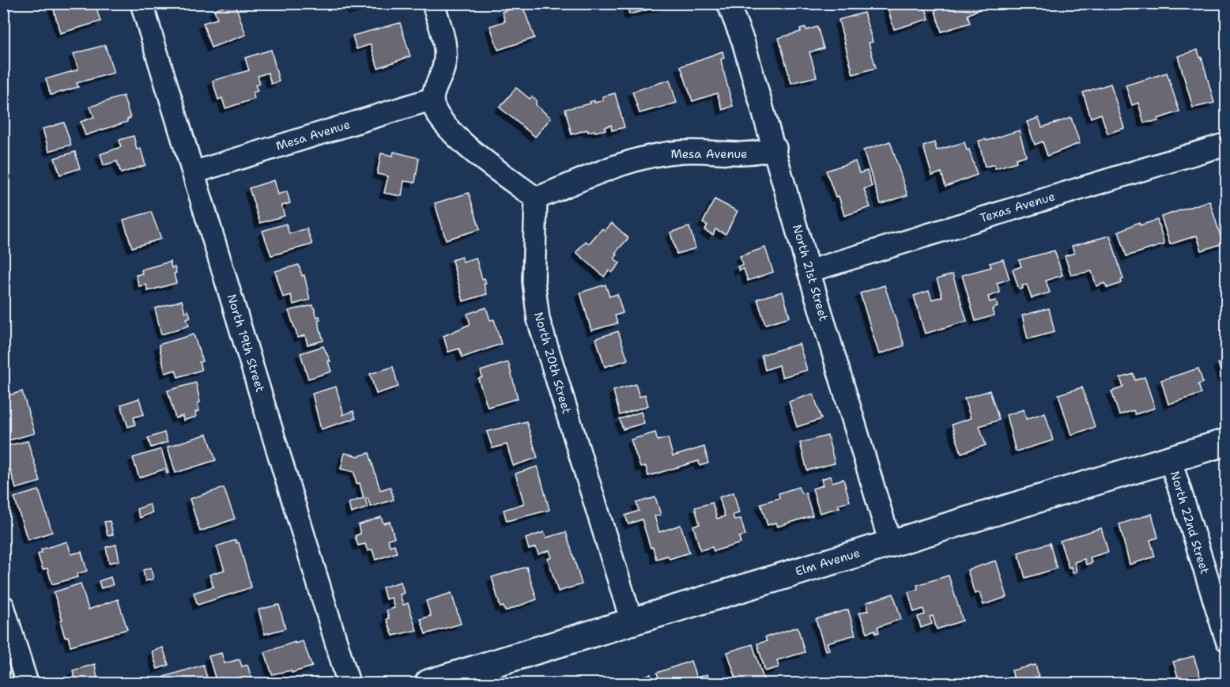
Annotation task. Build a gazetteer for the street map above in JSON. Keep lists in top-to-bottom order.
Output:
{
  "streets": {
    "street": [
      "Mesa Avenue",
      "Texas Avenue",
      "North 21st Street",
      "North 19th Street",
      "North 20th Street",
      "North 22nd Street",
      "Elm Avenue"
    ]
  },
  "crossings": [
    ["Mesa Avenue", "North 21st Street"],
    ["Mesa Avenue", "North 19th Street"],
    ["Mesa Avenue", "North 20th Street"],
    ["Texas Avenue", "North 21st Street"],
    ["North 21st Street", "Elm Avenue"],
    ["North 20th Street", "Elm Avenue"],
    ["North 22nd Street", "Elm Avenue"]
  ]
}
